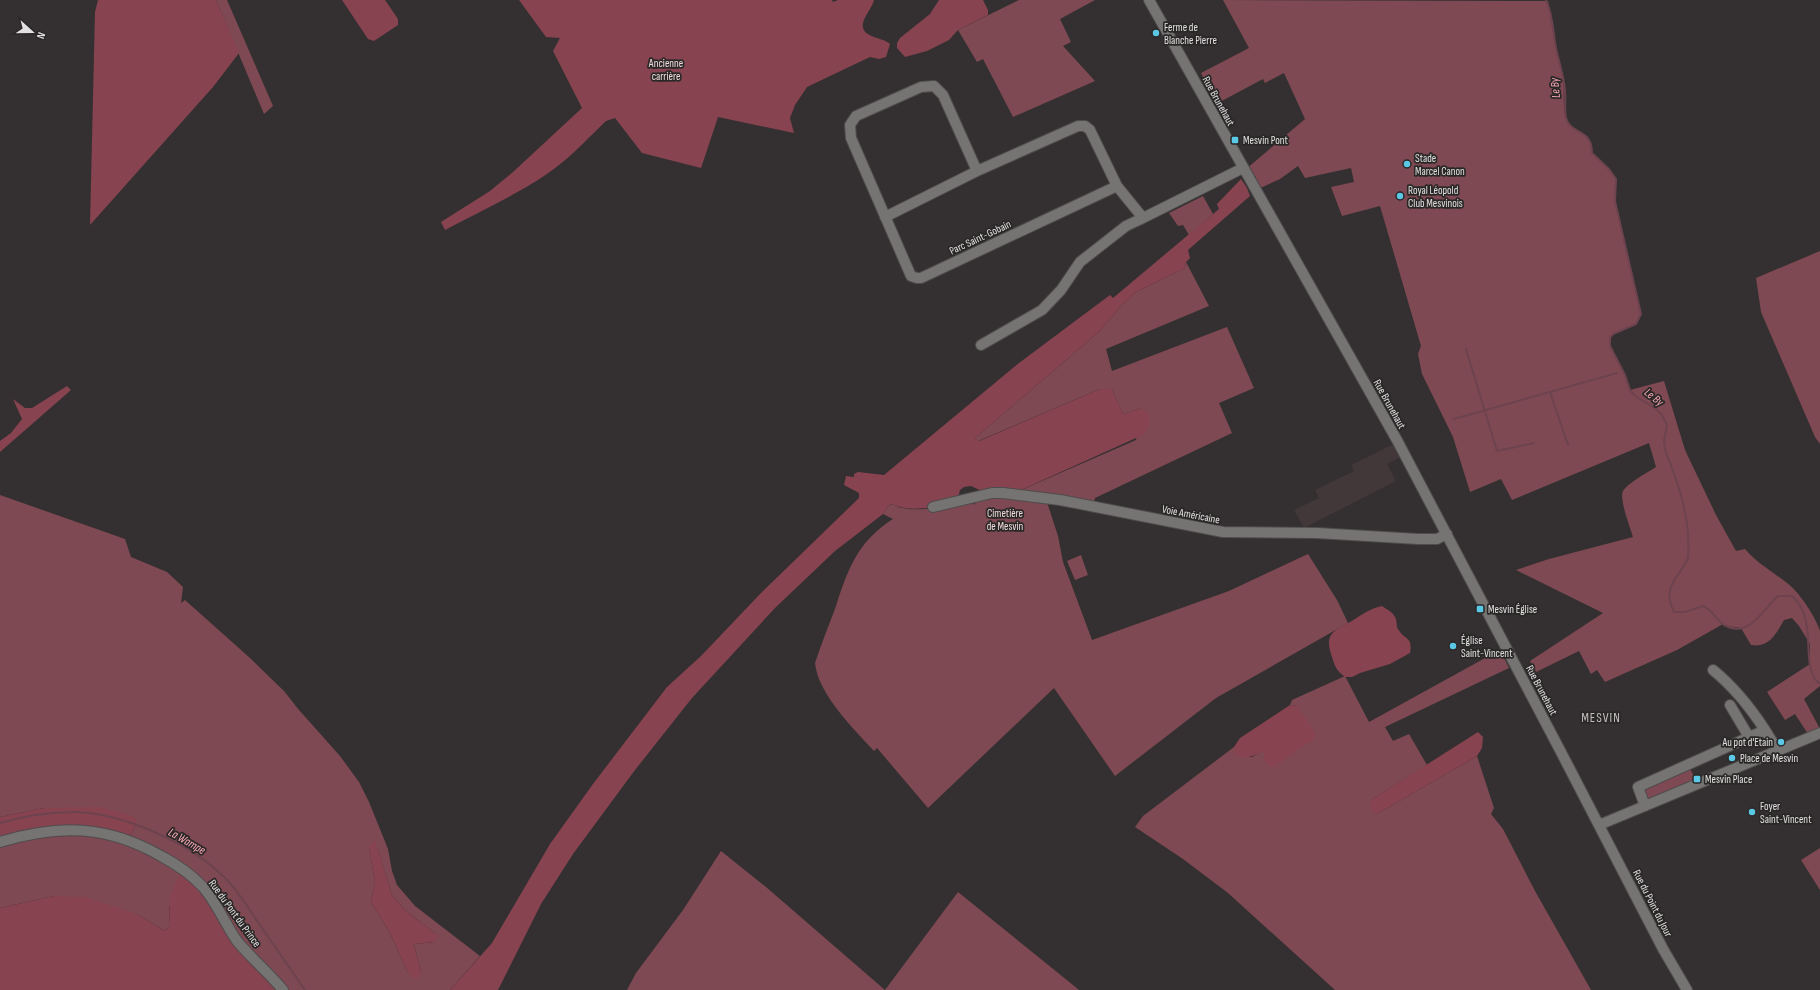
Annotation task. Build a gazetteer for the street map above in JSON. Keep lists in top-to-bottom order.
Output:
{
  "streets": {
    "street": [
      "Rue Brunehaut",
      "Parc Saint-Gobain",
      "Voie Américaine",
      "Rue du Point du Jour",
      "Rue du Pont du Prince"
    ]
  },
  "crossings": [
    ["Rue Brunehaut", "Voie Américaine"],
    ["Rue Brunehaut", "Rue du Point du Jour"]
  ],
  "districts": ["MESVIN"],
  "water": ["Le By", "La Wampe"],
  "parks": ["Ancienne carrière", "Cimetière de Mesvin"],
  "places": {
    "other": [
      "Ferme de Blanche Pierre",
      "Stade Marcel Canon",
      "Royal Léopold Club Mesvinois",
      "Église Saint-Vincent",
      "Au pot d'Etain",
      "Place de Mesvin",
      "Foyer Saint-Vincent"
    ],
    "transit": ["Mesvin Pont", "Mesvin Église", "Mesvin Place"]
  },
  "north": "right"
}
